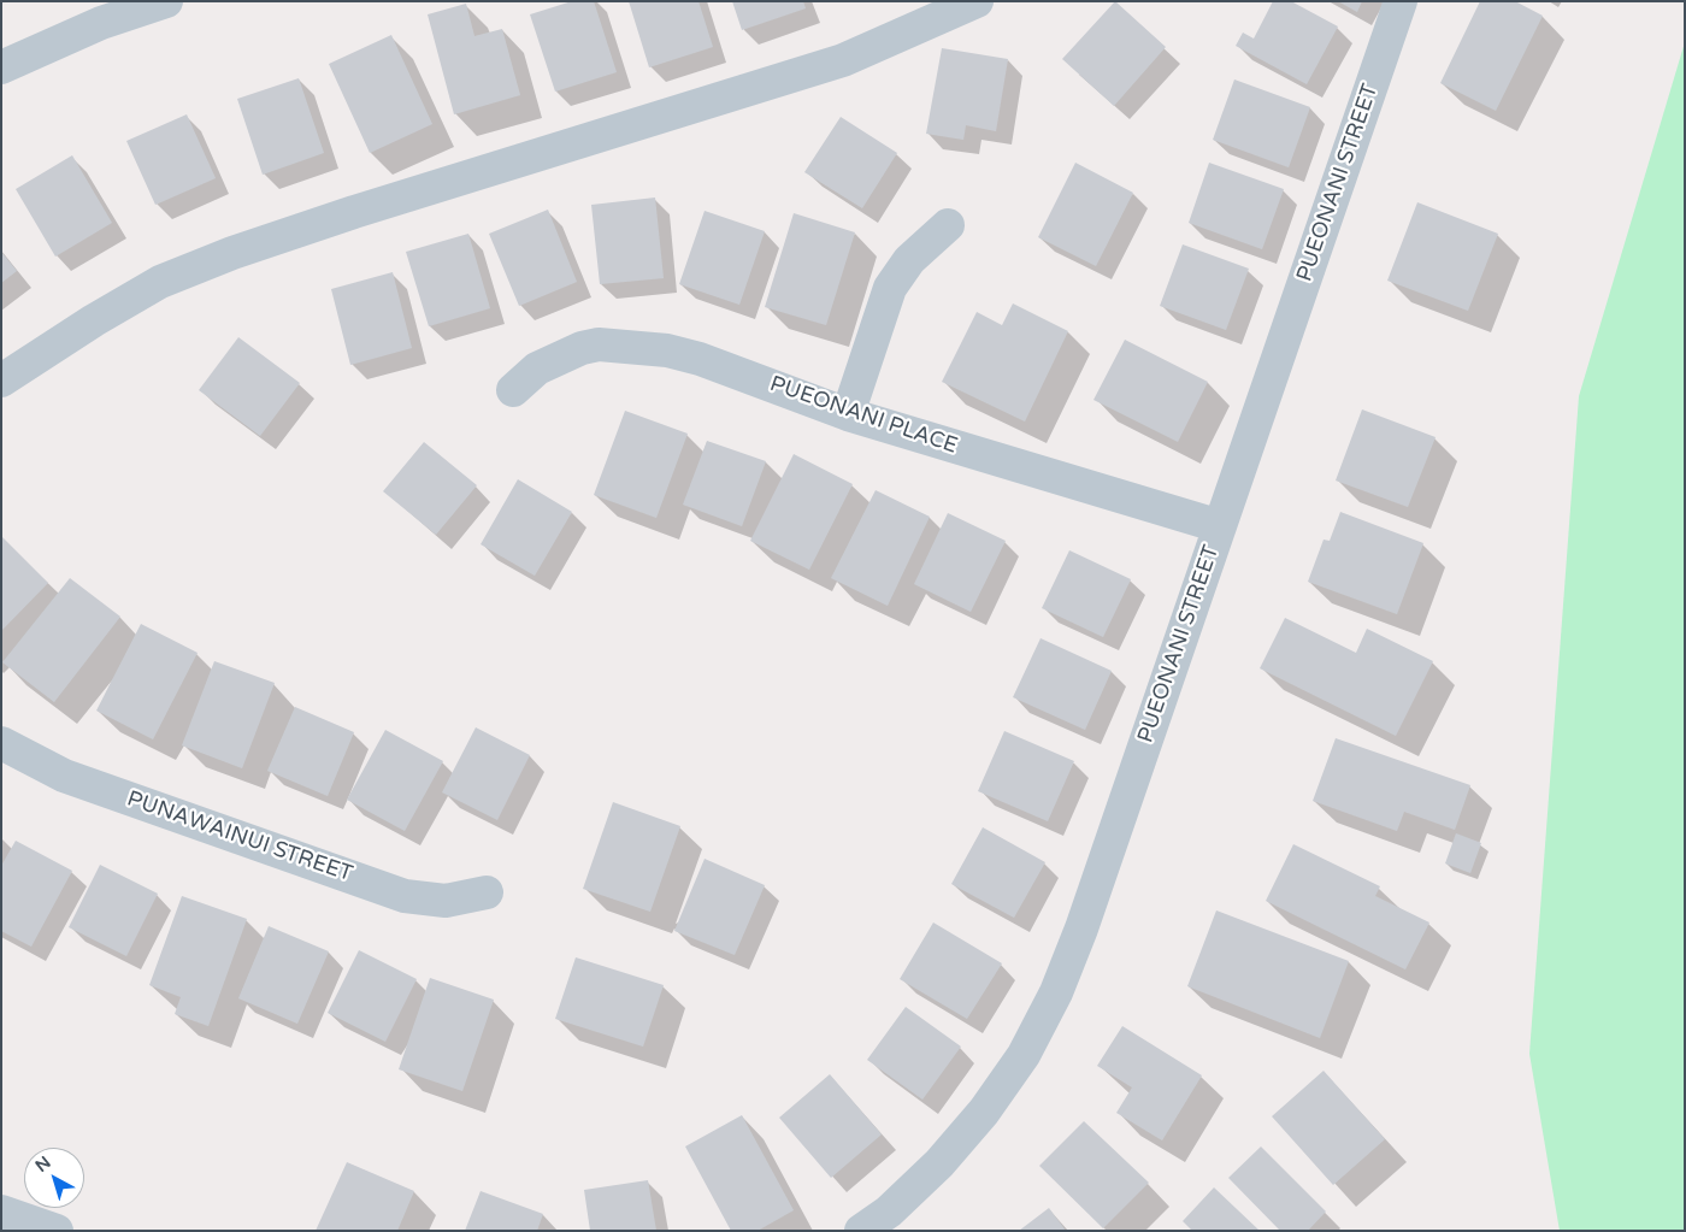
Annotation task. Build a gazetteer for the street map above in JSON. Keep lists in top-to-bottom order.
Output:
{
  "streets": {
    "street": ["PUEONANI STREET", "PUEONANI PLACE", "PUNAWAINUI STREET"]
  },
  "crossings": [
    ["PUEONANI STREET", "PUEONANI PLACE"]
  ],
  "north": "top left"
}
